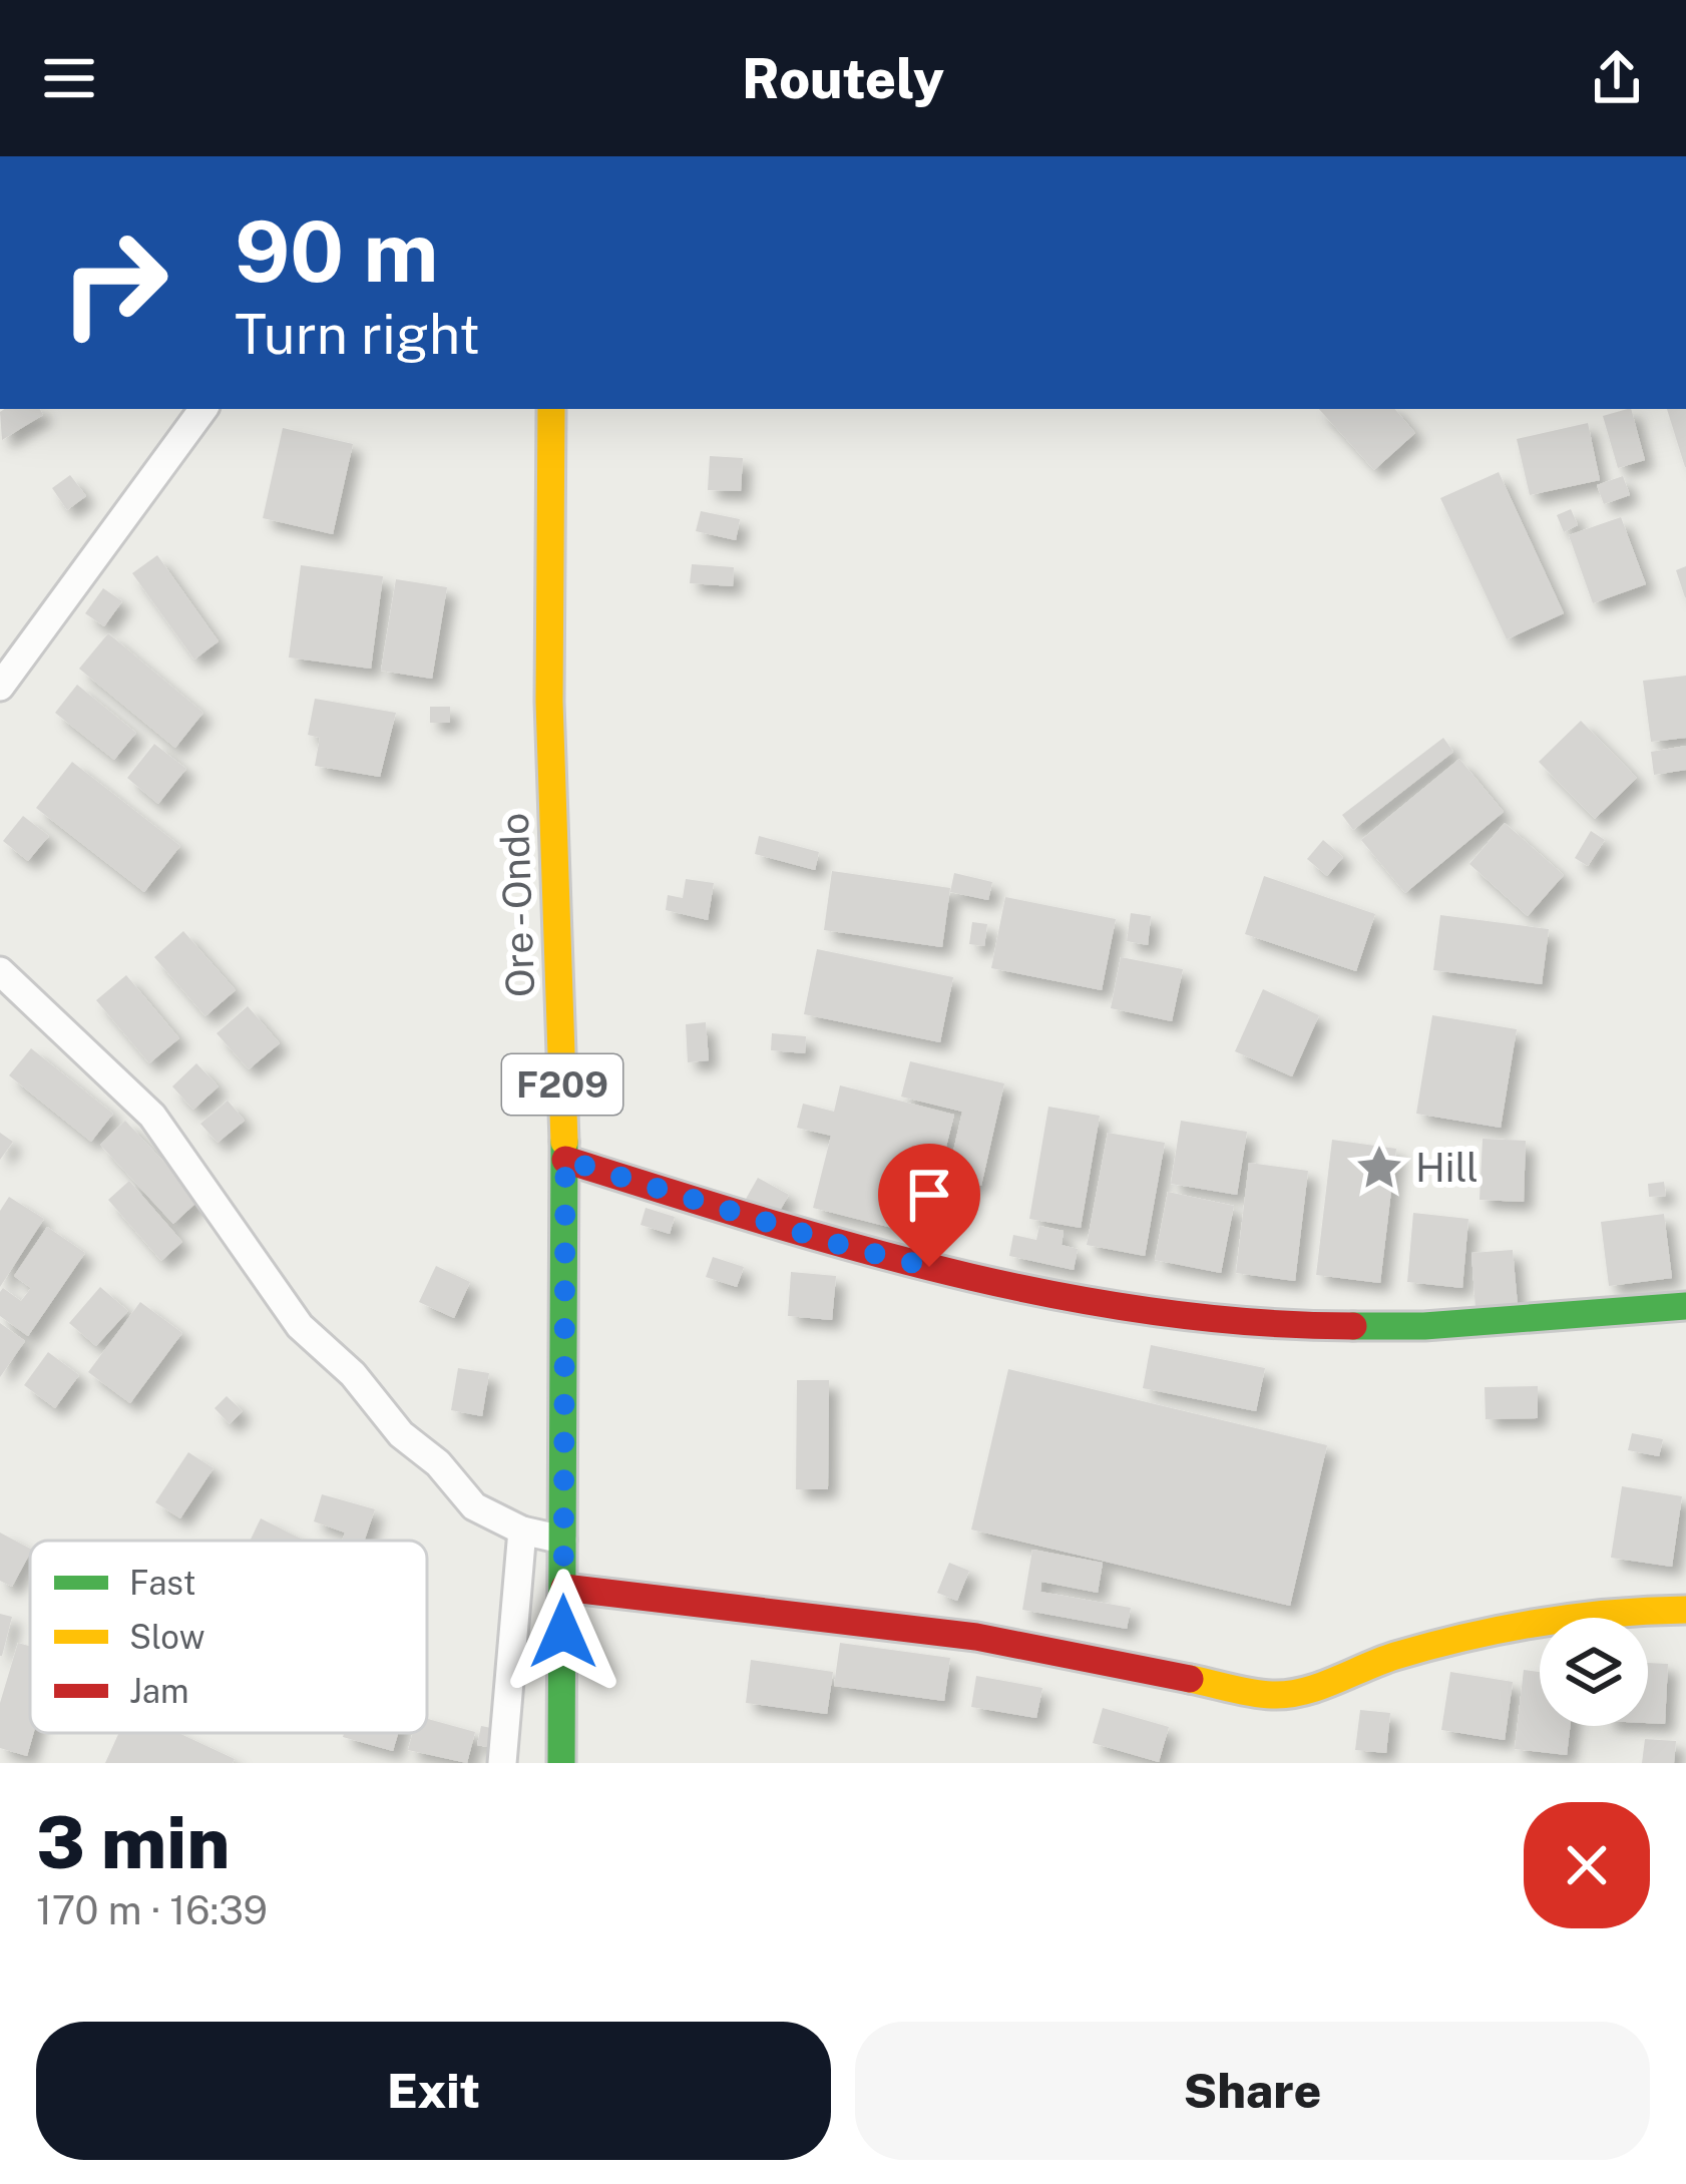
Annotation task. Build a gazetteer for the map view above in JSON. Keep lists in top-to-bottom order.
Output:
{
  "streets": {
    "street": ["Ore - Ondo", "F209"]
  },
  "places": {
    "place": ["Hill"]
  },
  "legend": ["Fast", "Slow", "Jam"],
  "page": {
    "header": "Routely",
    "turn": ["90 m", "Turn right"],
    "heading": ["3 min", "170 m · 16:39"],
    "buttons": ["Exit", "Share"]
  }
}
